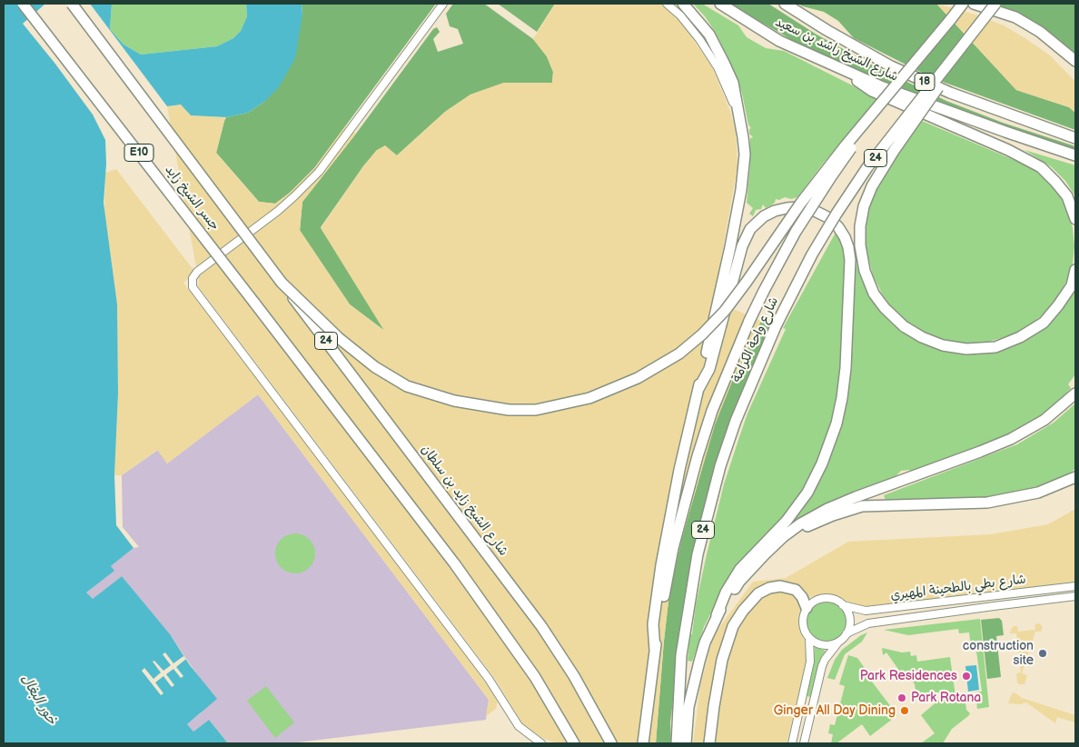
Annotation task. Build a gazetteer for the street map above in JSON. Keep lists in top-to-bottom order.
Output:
{
  "streets": {
    "highway": [
      "شارع الشيخ راشد بن سعيد",
      "18",
      "E10",
      "24",
      "جسر الشيخ زايد",
      "شارع واحة الكرامة",
      "شارع الشيخ زايد بن سلطان"
    ],
    "street": ["شارع بطي بالطحينة المهيري"]
  },
  "crossings": [
    ["24", "شارع واحة الكرامة"],
    ["جسر الشيخ زايد", "شارع الشيخ زايد بن سلطان"]
  ],
  "water": ["خور البغال"],
  "places": [
    "construction site",
    "Park Residences",
    "Park Rotana",
    "Ginger All Day Dining"
  ]
}
